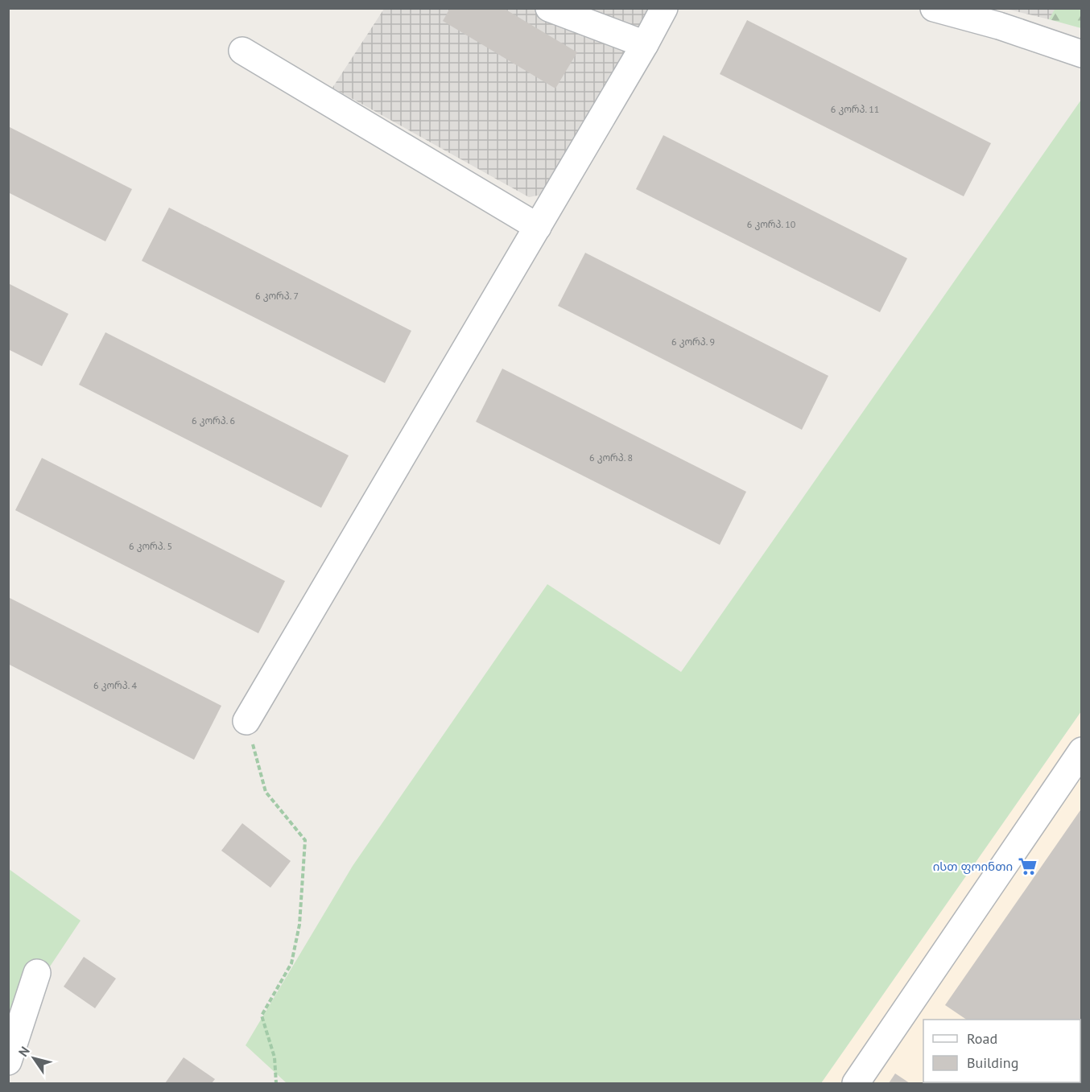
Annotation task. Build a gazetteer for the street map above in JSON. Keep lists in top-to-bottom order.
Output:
{
  "places": {
    "supermarket": ["ისთ ფოინთი"]
  },
  "house_numbers": [
    "6 კორპ. 11",
    "6 კორპ. 10",
    "6 კორპ. 7",
    "6 კორპ. 9",
    "6 კორპ. 6",
    "6 კორპ. 8",
    "6 კორპ. 5",
    "6 კორპ. 4"
  ],
  "legend": ["Road", "Building"],
  "north": "top left"
}
